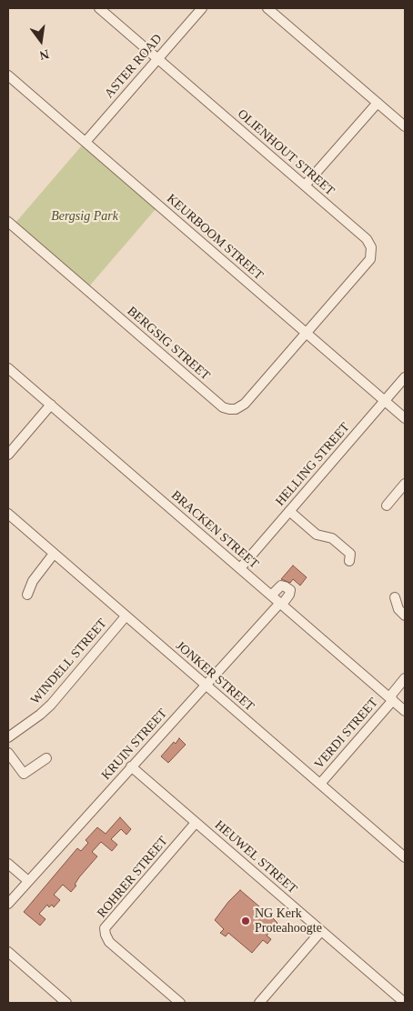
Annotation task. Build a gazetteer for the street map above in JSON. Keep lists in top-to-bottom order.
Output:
{
  "streets": {
    "street": [
      "ASTER ROAD",
      "OLIENHOUT STREET",
      "KEURBOOM STREET",
      "BERGSIG STREET",
      "HELLING STREET",
      "BRACKEN STREET",
      "WINDELL STREET",
      "JONKER STREET",
      "VERDI STREET",
      "KRUIN STREET",
      "HEUWEL STREET",
      "ROHRER STREET"
    ]
  },
  "crossings": [
    ["ASTER ROAD", "OLIENHOUT STREET"],
    ["ASTER ROAD", "KEURBOOM STREET"],
    ["OLIENHOUT STREET", "KEURBOOM STREET"],
    ["OLIENHOUT STREET", "BERGSIG STREET"],
    ["KEURBOOM STREET", "BERGSIG STREET"],
    ["KEURBOOM STREET", "HELLING STREET"],
    ["HELLING STREET", "BRACKEN STREET"],
    ["BRACKEN STREET", "VERDI STREET"],
    ["BRACKEN STREET", "KRUIN STREET"],
    ["WINDELL STREET", "JONKER STREET"],
    ["JONKER STREET", "VERDI STREET"],
    ["JONKER STREET", "KRUIN STREET"],
    ["KRUIN STREET", "HEUWEL STREET"],
    ["HEUWEL STREET", "ROHRER STREET"]
  ],
  "parks": ["Bergsig Park"],
  "places": ["NG Kerk Proteahoogte"],
  "north": "bottom"
}
